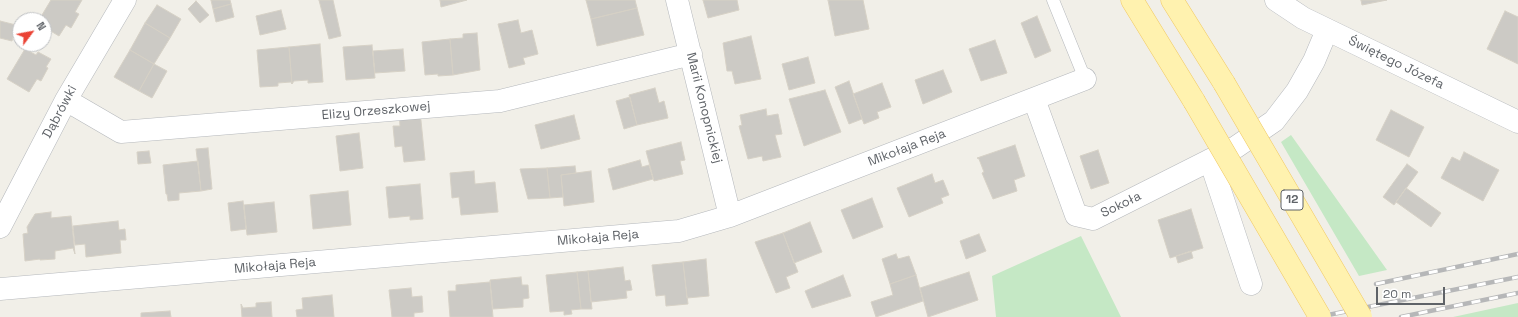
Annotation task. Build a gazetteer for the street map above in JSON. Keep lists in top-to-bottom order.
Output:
{
  "streets": {
    "main road": ["12"],
    "street": [
      "Świętego Józefa",
      "Marii Konopnickiej",
      "Elizy Orzeszkowej",
      "Dąbrówki",
      "Mikołaja Reja",
      "Sokoła"
    ]
  },
  "crossings": [
    ["Świętego Józefa", "Sokoła"],
    ["Marii Konopnickiej", "Elizy Orzeszkowej"],
    ["Marii Konopnickiej", "Mikołaja Reja"],
    ["Elizy Orzeszkowej", "Dąbrówki"],
    ["Mikołaja Reja", "Sokoła"]
  ],
  "scale_bar": "20 m",
  "north": "top right"
}
